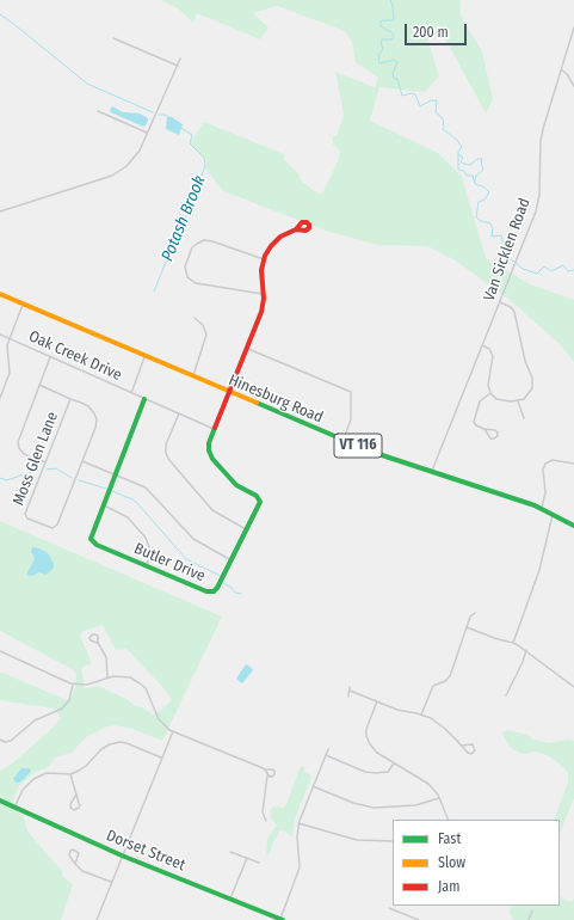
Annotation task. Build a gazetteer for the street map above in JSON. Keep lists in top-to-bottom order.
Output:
{
  "streets": {
    "street": [
      "Van Sicklen Road",
      "Oak Creek Drive",
      "Hinesburg Road",
      "VT 116",
      "Moss Glen Lane",
      "Butler Drive",
      "Dorset Street"
    ]
  },
  "crossings": [
    ["Van Sicklen Road", "Hinesburg Road"],
    ["Oak Creek Drive", "Butler Drive"],
    ["Hinesburg Road", "Butler Drive"]
  ],
  "water": ["Potash Brook"],
  "legend": ["Fast", "Slow", "Jam"],
  "scale_bar": "200 m"
}
